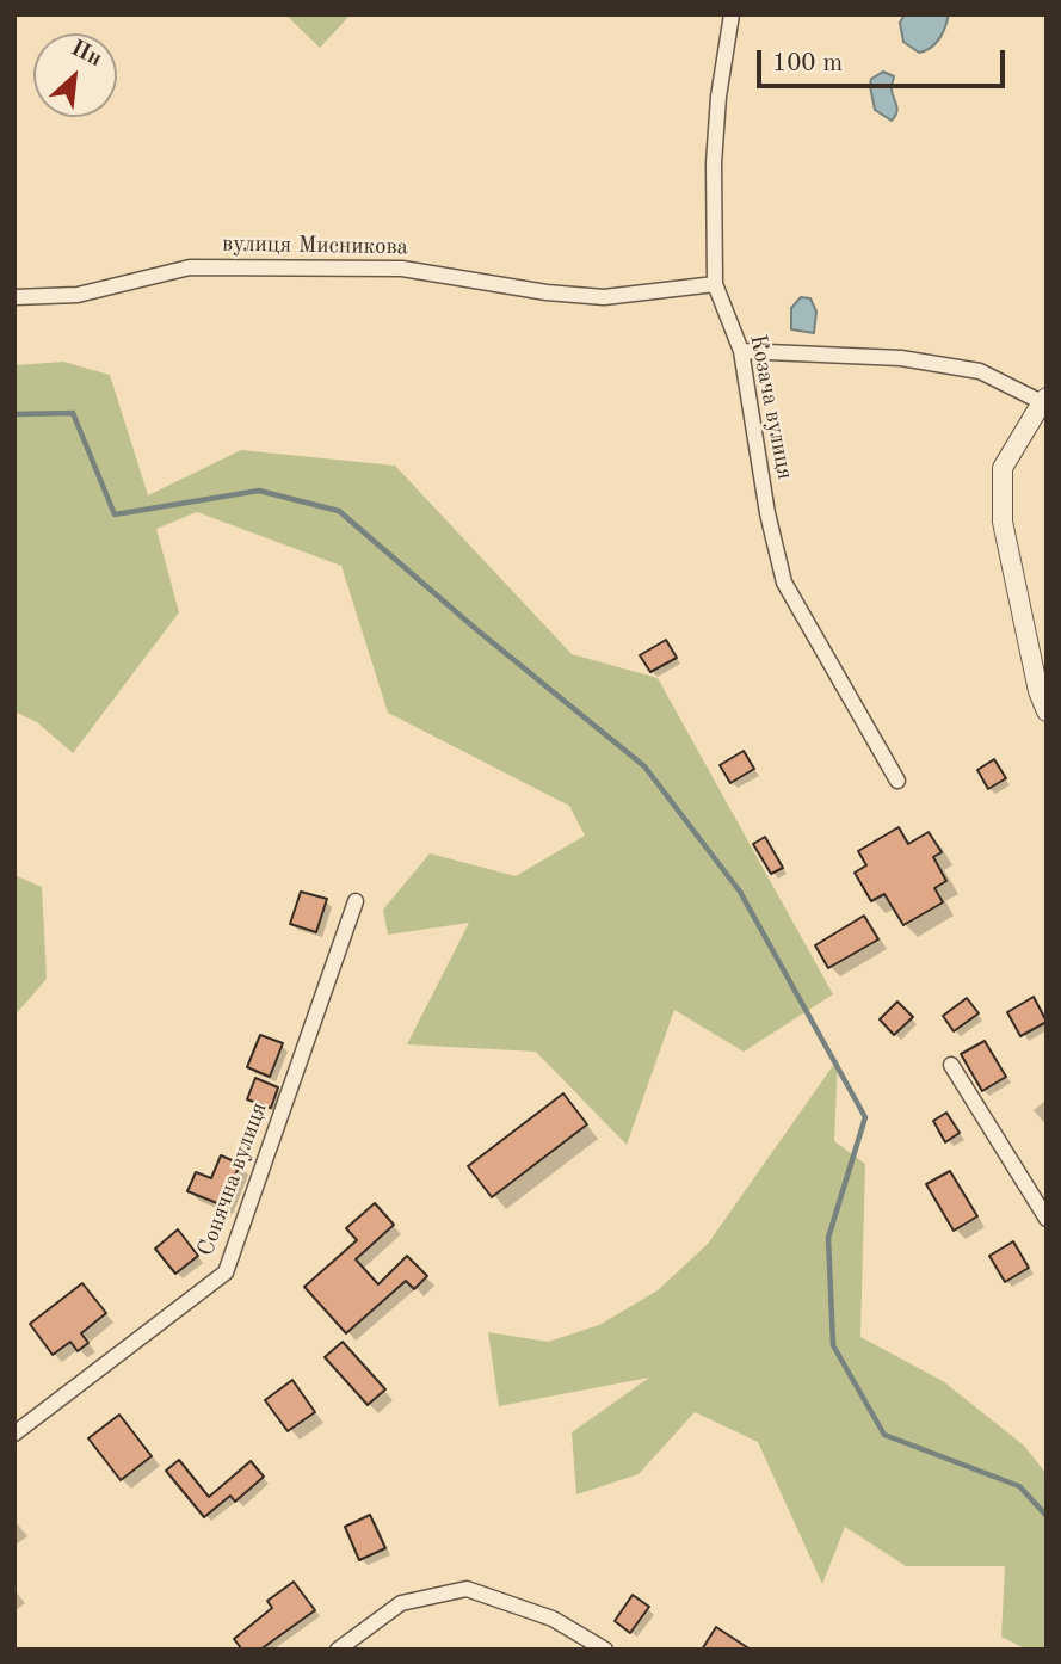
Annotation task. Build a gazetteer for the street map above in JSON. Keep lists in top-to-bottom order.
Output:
{
  "streets": {
    "street": ["вулиця Мисникова", "Козача вулиця", "Сонячна вулиця"]
  },
  "crossings": [
    ["вулиця Мисникова", "Козача вулиця"]
  ],
  "scale_bar": "100 m",
  "north": "top right"
}
